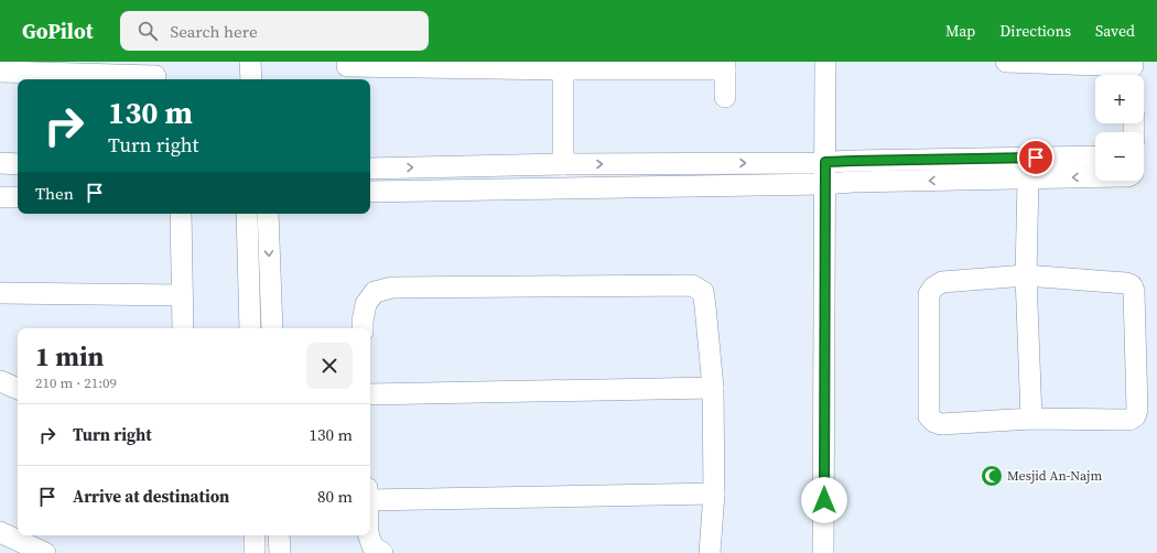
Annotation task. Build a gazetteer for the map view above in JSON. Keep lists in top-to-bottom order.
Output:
{
  "places": {
    "mosque": ["Mesjid An-Najm"]
  },
  "page": {
    "header": "GoPilot",
    "search": "Search here",
    "nav": ["Map", "Directions", "Saved"],
    "map_buttons": ["+", "−"],
    "turn": ["130 m", "Turn right"],
    "then": "Then",
    "heading": ["1 min", "210 m · 21:09"],
    "list": [
      {
        "name": "Turn right",
        "value": "130 m"
      },
      {
        "name": "Arrive at destination",
        "value": "80 m"
      }
    ]
  }
}
